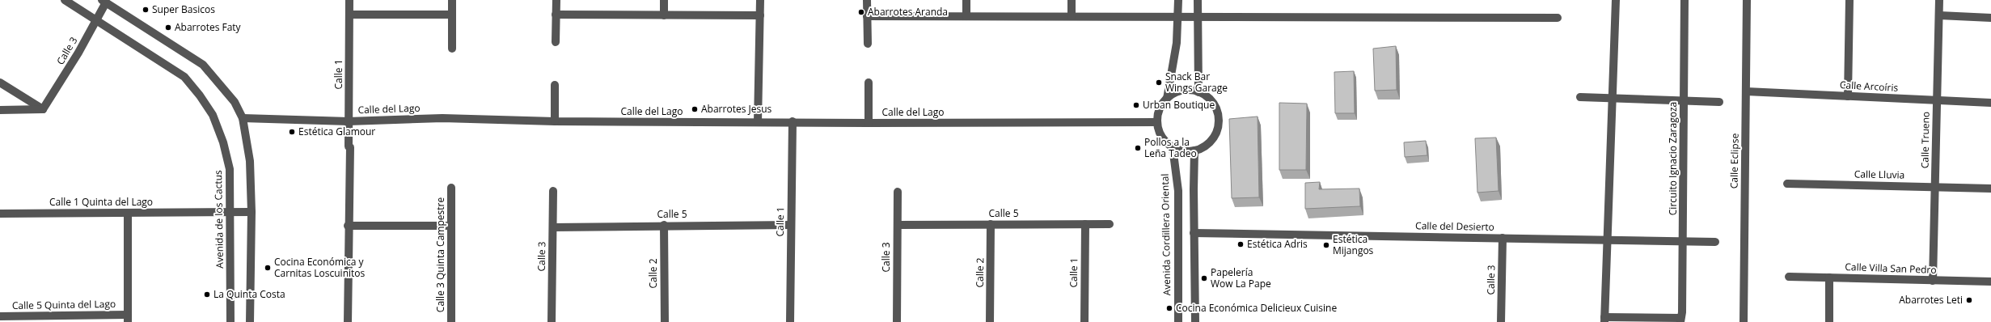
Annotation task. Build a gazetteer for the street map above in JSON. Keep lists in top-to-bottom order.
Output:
{
  "streets": {
    "street": [
      "Calle 3",
      "Calle 1",
      "Calle Arcoíris",
      "Calle del Lago",
      "Calle Trueno",
      "Circuito Ignacio Zaragoza",
      "Calle Eclipse",
      "Calle Lluvia",
      "Calle 1 Quinta del Lago",
      "Calle 5",
      "Avenida de los Cactus",
      "Calle del Desierto",
      "Avenida Cordillera Oriental",
      "Calle 3 Quinta Campestre",
      "Calle Villa San Pedro",
      "Calle 2",
      "Calle 5 Quinta del Lago"
    ]
  },
  "crossings": [
    ["Calle 3", "Calle 5"],
    ["Calle 3", "Avenida de los Cactus"],
    ["Calle 3", "Calle del Desierto"],
    ["Calle 1", "Calle del Lago"],
    ["Calle 1", "Calle 5"],
    ["Calle Arcoíris", "Calle Trueno"],
    ["Calle Arcoíris", "Calle Eclipse"],
    ["Calle del Lago", "Avenida Cordillera Oriental"],
    ["Calle Trueno", "Calle Lluvia"],
    ["Calle Trueno", "Calle Villa San Pedro"],
    ["Circuito Ignacio Zaragoza", "Calle del Desierto"],
    ["Calle 1 Quinta del Lago", "Avenida de los Cactus"],
    ["Calle 5", "Calle 2"]
  ],
  "places": [
    "Super Basicos",
    "Abarrotes Aranda",
    "Abarrotes Faty",
    "Snack Bar Wings Garage",
    "Urban Boutique",
    "Abarrotes Jesus",
    "Estética Glamour",
    "Pollos a la Leña Tadeo",
    "Estética Adris",
    "Estética Mijangos",
    "Cocina Económica y Carnitas Loscuinitos",
    "Papelería Wow La Pape",
    "La Quinta Costa",
    "Abarrotes Leti",
    "Cocina Económica Delicieux Cuisine"
  ]
}
